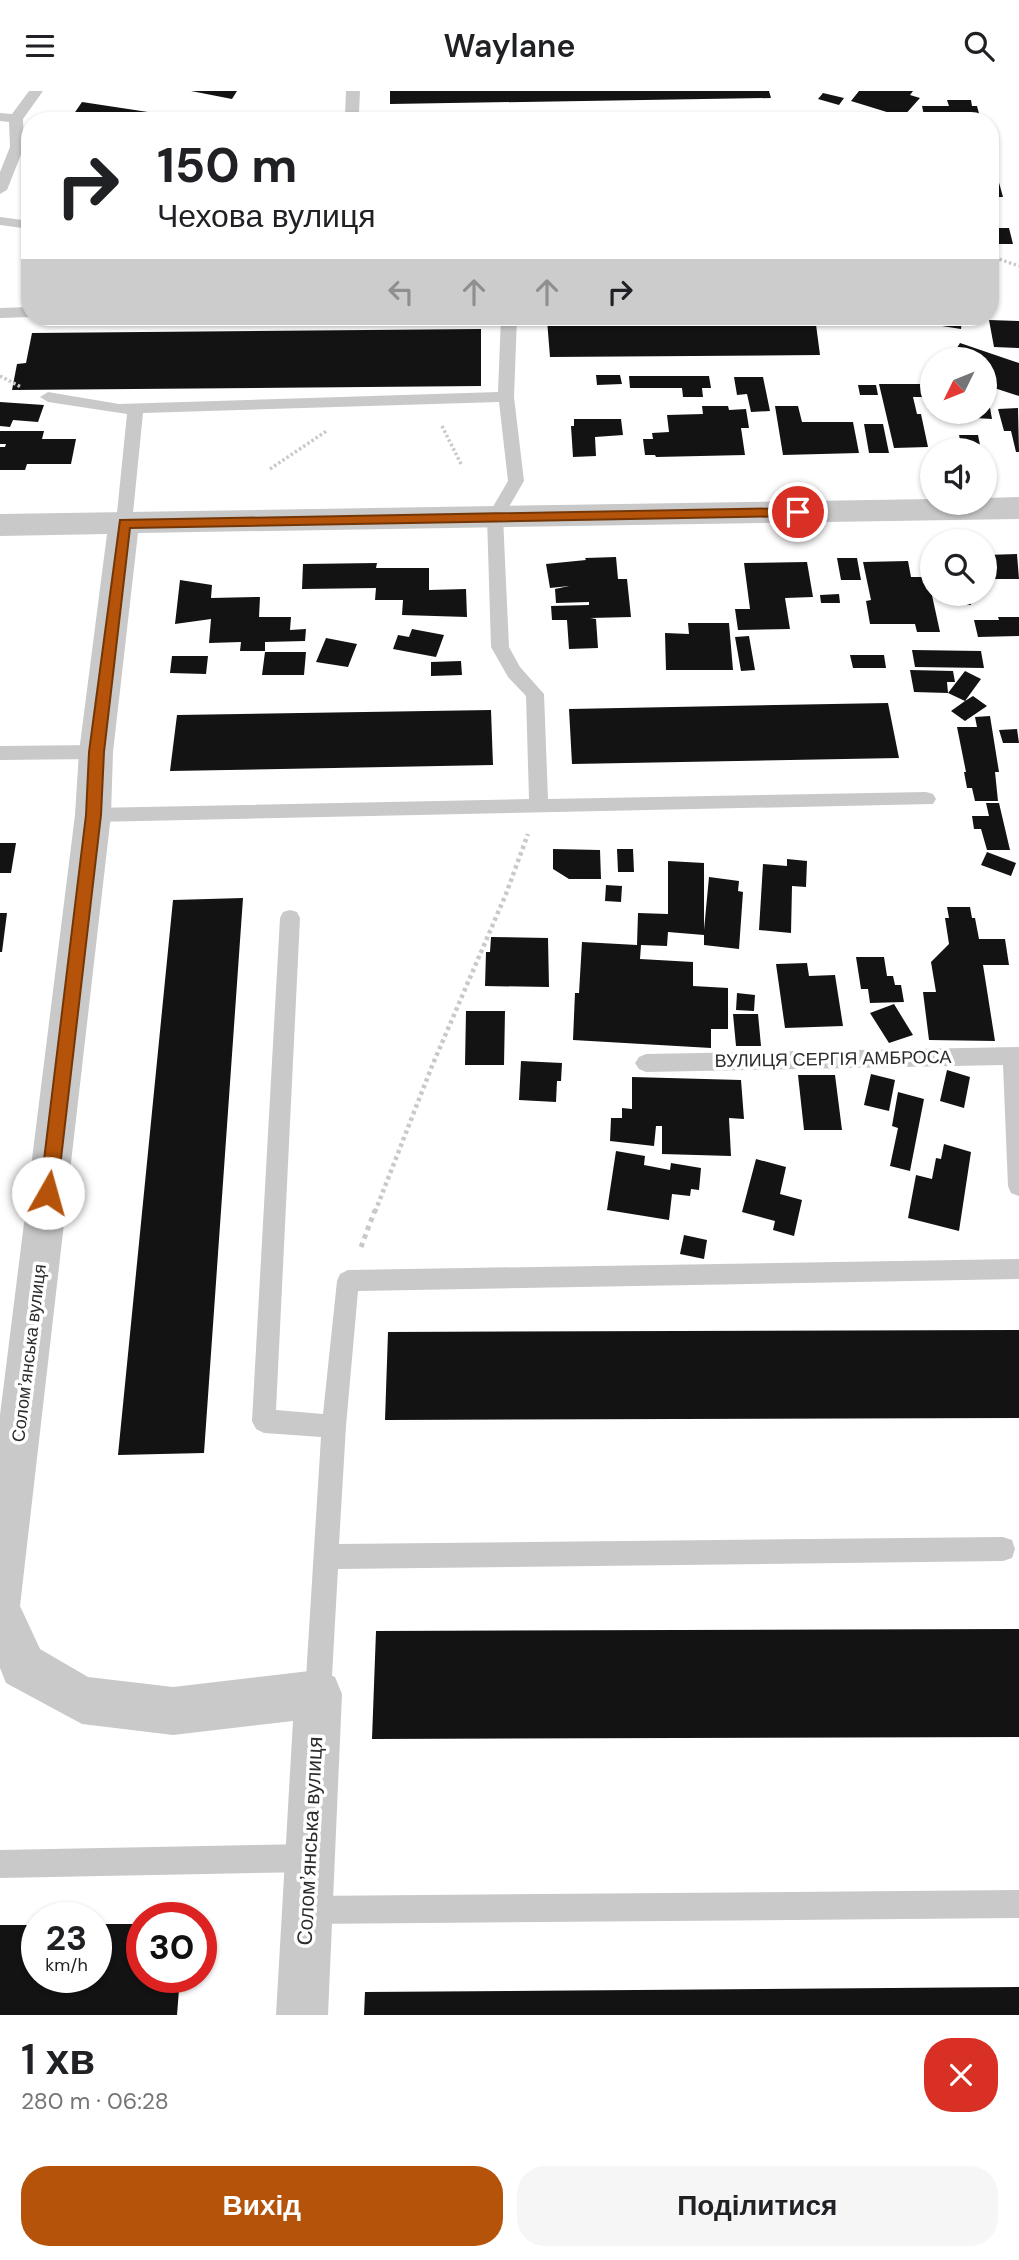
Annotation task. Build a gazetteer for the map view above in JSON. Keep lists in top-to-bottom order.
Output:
{
  "streets": {
    "street": ["Соломʼянська вулиця"],
    "lane": ["ВУЛИЦЯ СЕРГІЯ АМБРОСА"]
  },
  "north": "bottom left",
  "page": {
    "header": "Waylane",
    "turn": ["150 m", "Чехова вулиця"],
    "speed": "23 km/h",
    "limit": "30",
    "heading": ["1 хв", "280 m · 06:28"],
    "buttons": ["Вихід", "Поділитися"]
  }
}
